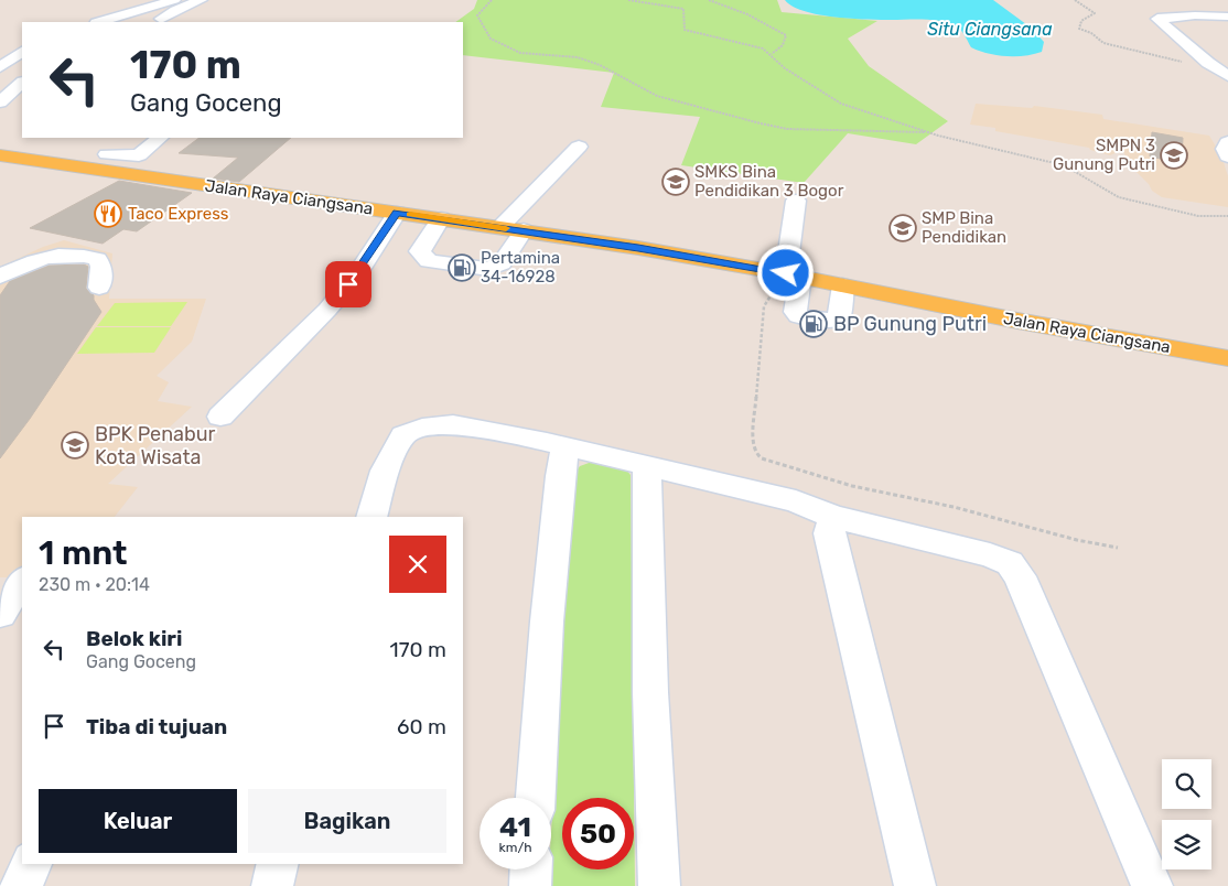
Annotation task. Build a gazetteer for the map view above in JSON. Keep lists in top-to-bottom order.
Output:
{
  "streets": {
    "main road": ["Jalan Raya Ciangsana"]
  },
  "water": ["Situ Ciangsana"],
  "places": {
    "school or university": [
      "SMPN 3 Gunung Putri",
      "SMKS Bina Pendidikan 3 Bogor",
      "SMP Bina Pendidikan",
      "BPK Penabur Kota Wisata"
    ],
    "restaurant": ["Taco Express"],
    "fuel station": ["Pertamina 34-16928", "BP Gunung Putri"]
  },
  "page": {
    "turn": ["170 m", "Gang Goceng"],
    "heading": ["1 mnt", "230 m · 20:14"],
    "list": [
      {
        "name": "Belok kiri",
        "note": "Gang Goceng",
        "value": "170 m"
      },
      {
        "name": "Tiba di tujuan",
        "value": "60 m"
      }
    ],
    "buttons": ["Keluar", "Bagikan"],
    "speed": "41 km/h",
    "limit": "50"
  }
}
